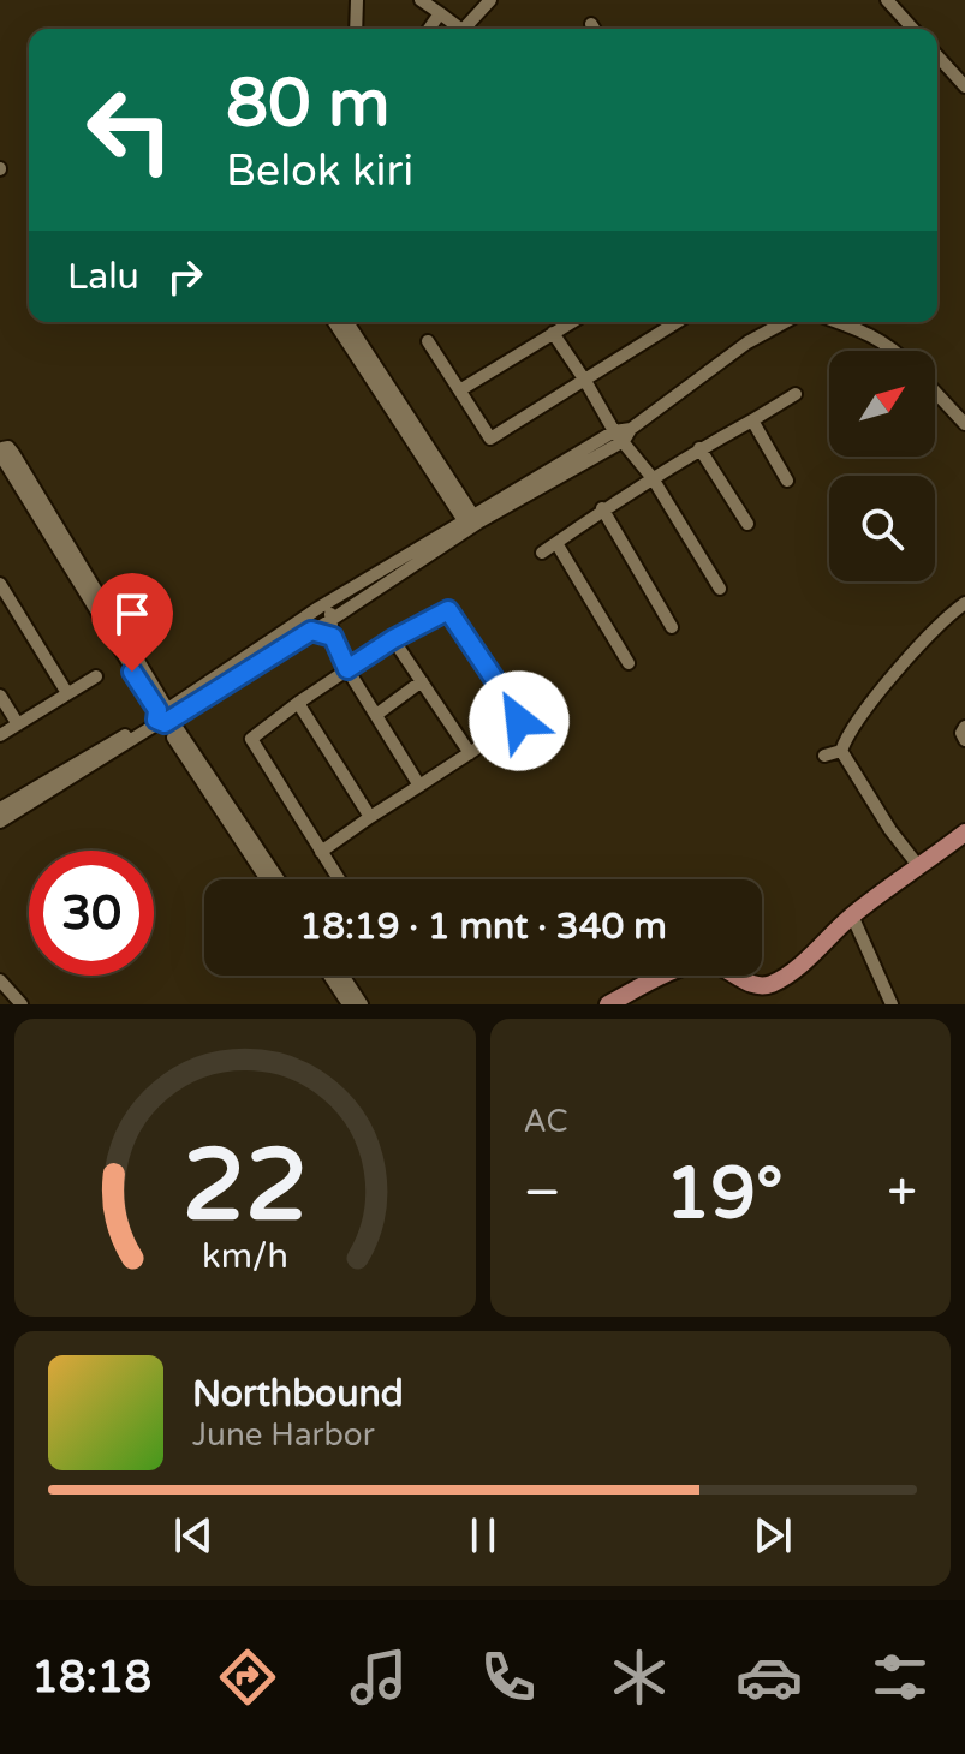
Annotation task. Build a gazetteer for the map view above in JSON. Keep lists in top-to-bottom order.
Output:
{
  "north": "top right",
  "page": {
    "turn": ["80 m", "Belok kiri"],
    "then": "Lalu",
    "limit": "30",
    "trip": "18:19 · 1 mnt · 340 m",
    "tile": "AC",
    "heat": ["−", "19°", "+"],
    "song": ["Northbound", "June Harbor"],
    "tabs": "18:18",
    "gauge": ["22", "km/h"]
  }
}
